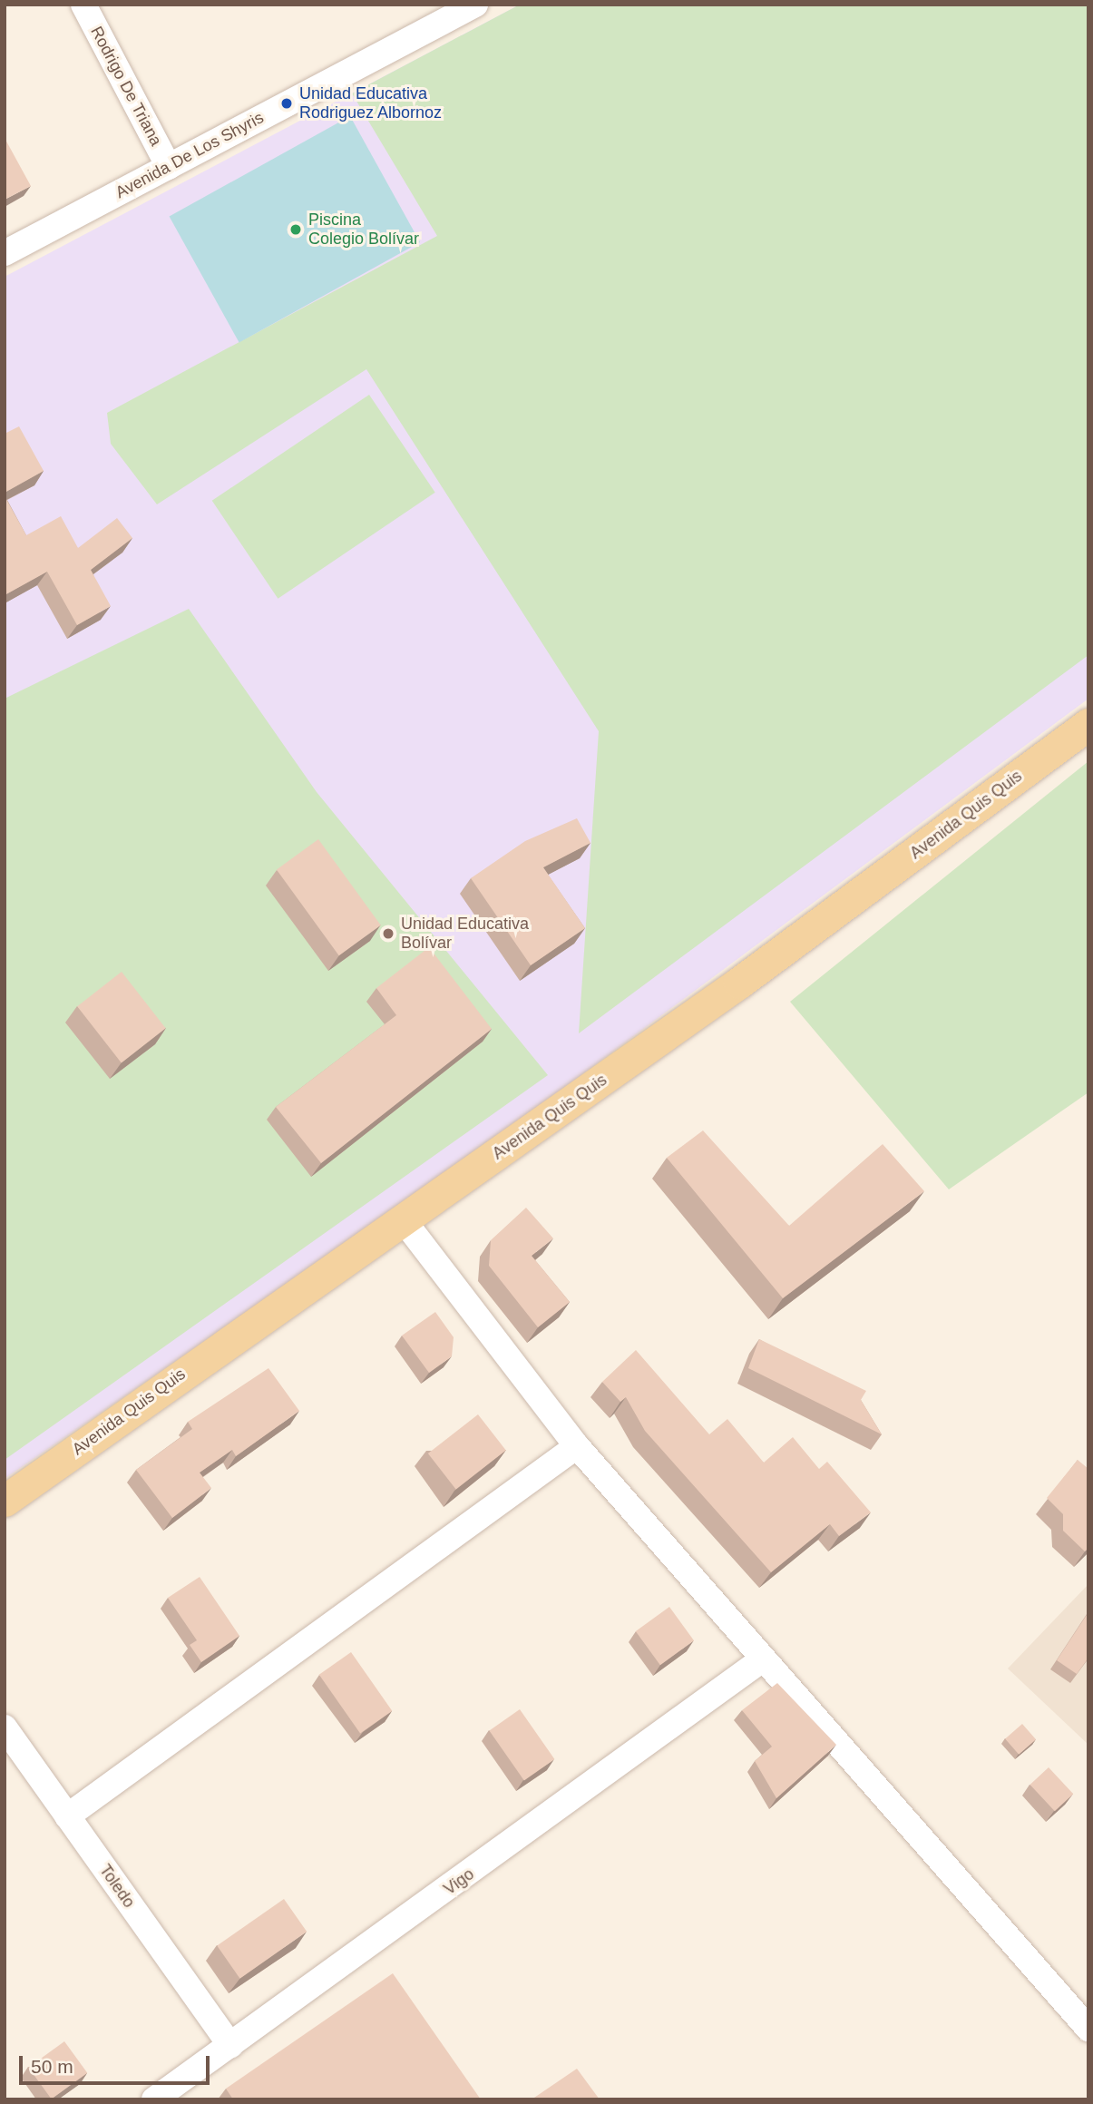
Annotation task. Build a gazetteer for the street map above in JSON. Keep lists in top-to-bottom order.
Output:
{
  "streets": {
    "main road": ["Avenida Quis Quis"],
    "street": [
      "Rodrigo De Triana",
      "Avenida De Los Shyris",
      "Vigo",
      "Toledo"
    ]
  },
  "crossings": [
    ["Rodrigo De Triana", "Avenida De Los Shyris"],
    ["Vigo", "Toledo"]
  ],
  "places": ["Unidad Educativa Rodriguez Albornoz", "Piscina Colegio Bolívar", "Unidad Educativa Bolívar"],
  "scale_bar": "50 m"
}
